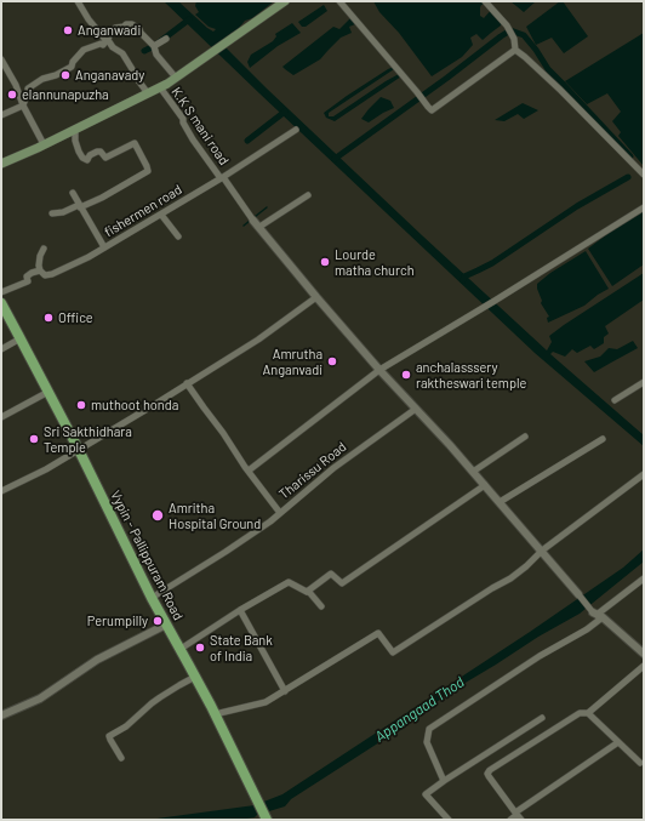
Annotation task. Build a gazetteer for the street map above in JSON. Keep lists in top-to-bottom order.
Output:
{
  "streets": {
    "main road": ["Vypin - Pallippuram Road"],
    "street": ["K.K S mani road", "fishermen road", "Tharissu Road"]
  },
  "crossings": [
    ["K.K S mani road", "fishermen road"],
    ["Tharissu Road", "Vypin - Pallippuram Road"]
  ],
  "water": ["Appangaad Thod"],
  "places": [
    "Anganwadi",
    "Anganavady",
    "elannunapuzha",
    "Lourde matha church",
    "Office",
    "Amrutha Anganvadi",
    "anchalasssery raktheswari temple",
    "muthoot honda",
    "Sri Sakthidhara Temple",
    "Amritha Hospital Ground",
    "Perumpilly",
    "State Bank of India"
  ]
}
